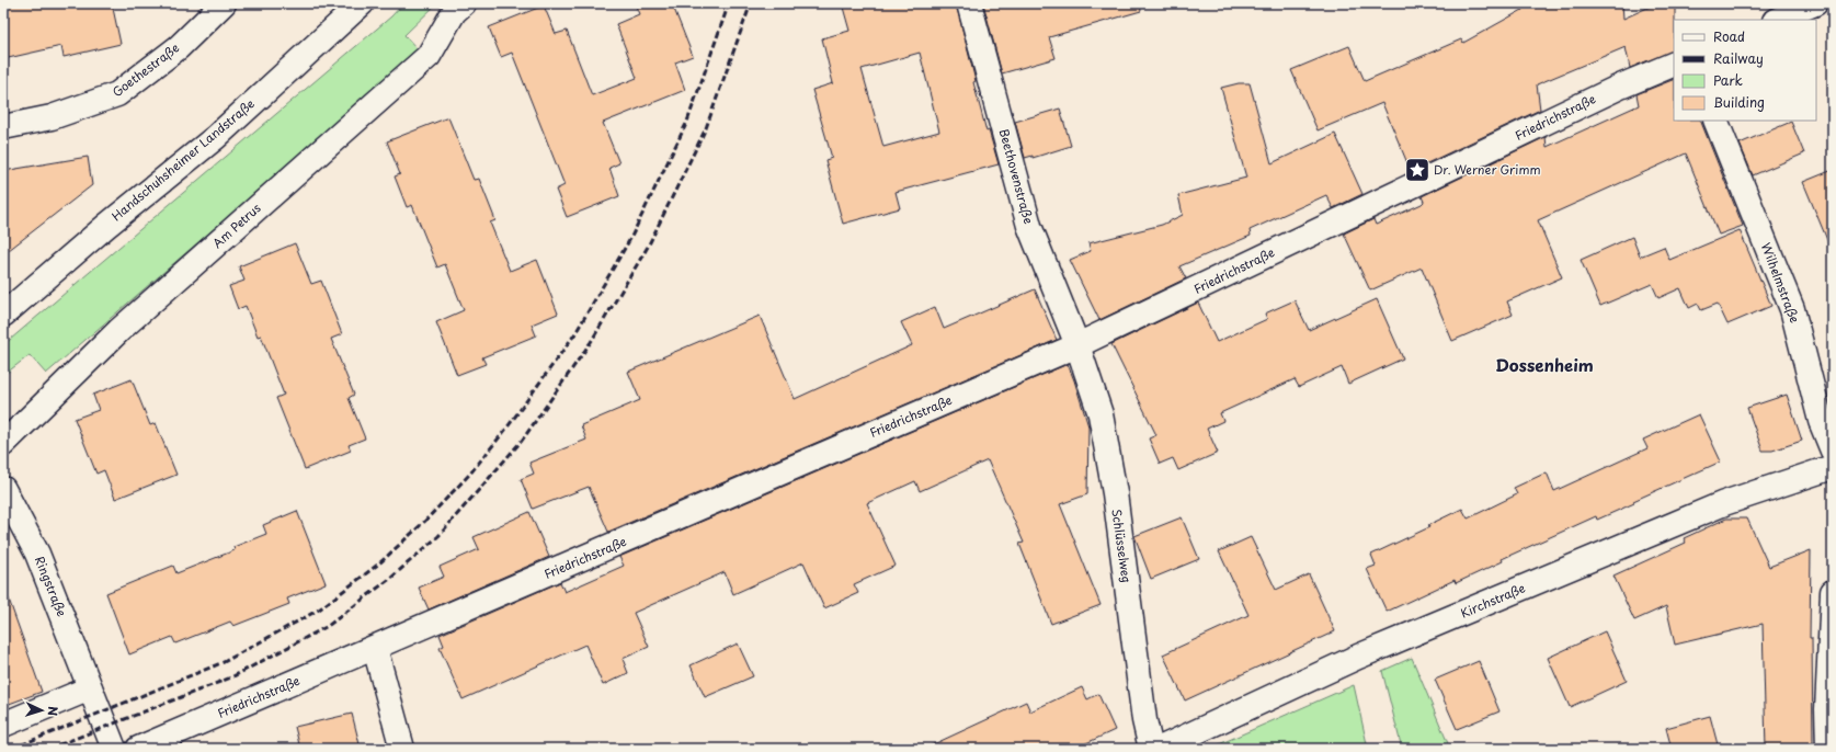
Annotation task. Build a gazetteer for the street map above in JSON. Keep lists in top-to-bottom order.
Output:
{
  "streets": {
    "street": [
      "Goethestraße",
      "Friedrichstraße",
      "Handschuhsheimer Landstraße",
      "Beethovenstraße",
      "Am Petrus",
      "Wilhelmstraße",
      "Schlüsselweg",
      "Ringstraße",
      "Kirchstraße"
    ]
  },
  "crossings": [
    ["Friedrichstraße", "Beethovenstraße"],
    ["Friedrichstraße", "Schlüsselweg"],
    ["Beethovenstraße", "Schlüsselweg"]
  ],
  "districts": ["Dossenheim"],
  "places": {
    "place": ["Dr. Werner Grimm"]
  },
  "legend": [
    "Road",
    "Railway",
    "Park",
    "Building"
  ],
  "north": "right"
}
